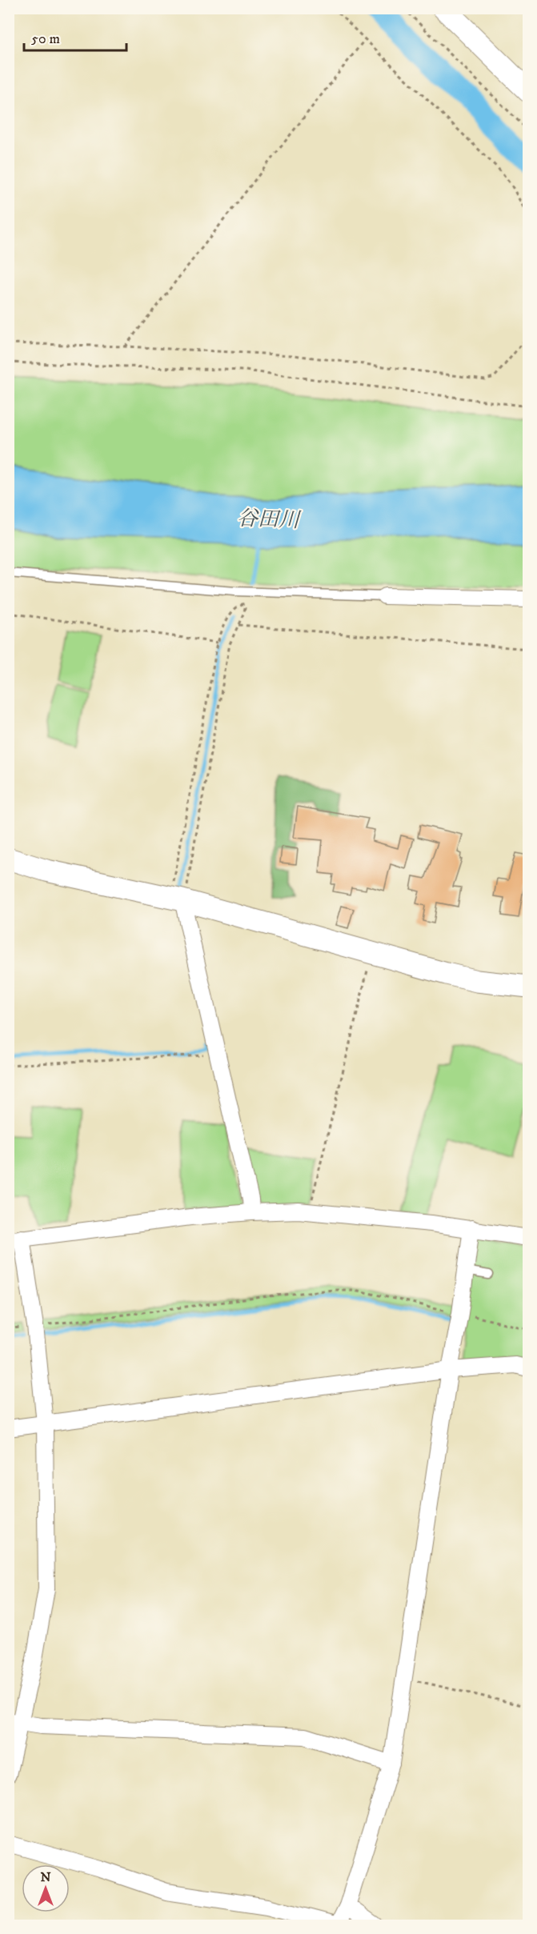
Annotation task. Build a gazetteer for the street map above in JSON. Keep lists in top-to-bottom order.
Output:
{
  "water": ["谷田川"],
  "scale_bar": "50 m",
  "north": "top"
}
